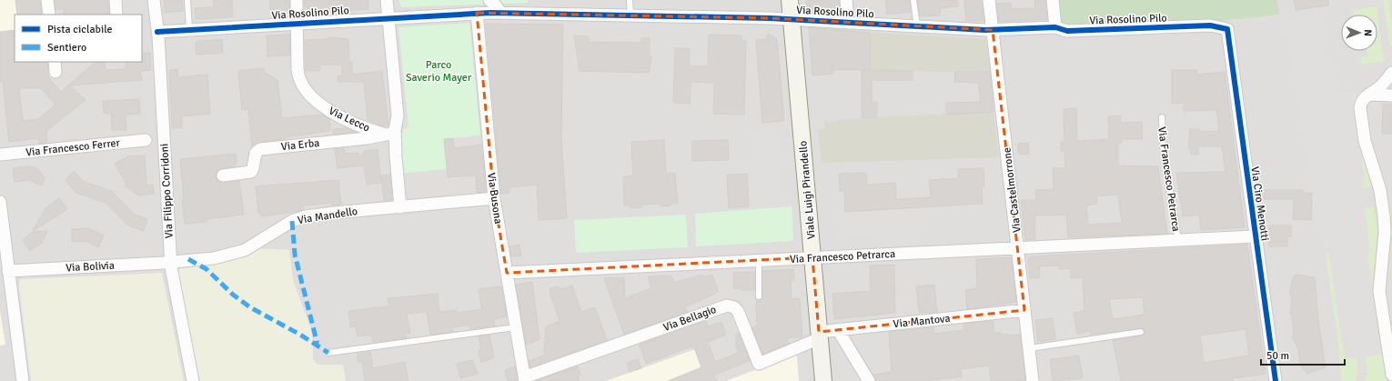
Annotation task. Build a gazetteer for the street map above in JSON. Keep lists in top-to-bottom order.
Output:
{
  "streets": {
    "main road": ["Viale Luigi Pirandello"],
    "street": [
      "Via Rosolino Pilo",
      "Via Lecco",
      "Via Erba",
      "Via Francesco Ferrer",
      "Via Francesco Petrarca",
      "Via Castelmorrone",
      "Via Filippo Corridoni",
      "Via Busona",
      "Via Ciro Menotti",
      "Via Mandello",
      "Via Bolivia",
      "Via Bellagio",
      "Via Mantova"
    ]
  },
  "crossings": [
    ["Via Rosolino Pilo", "Via Lecco"],
    ["Via Rosolino Pilo", "Viale Luigi Pirandello"],
    ["Via Rosolino Pilo", "Via Castelmorrone"],
    ["Via Rosolino Pilo", "Via Filippo Corridoni"],
    ["Via Rosolino Pilo", "Via Busona"],
    ["Via Rosolino Pilo", "Via Ciro Menotti"],
    ["Via Lecco", "Via Erba"],
    ["Via Francesco Petrarca", "Viale Luigi Pirandello"],
    ["Via Francesco Petrarca", "Via Castelmorrone"],
    ["Via Francesco Petrarca", "Via Busona"],
    ["Via Francesco Petrarca", "Via Ciro Menotti"],
    ["Viale Luigi Pirandello", "Via Bellagio"],
    ["Viale Luigi Pirandello", "Via Mantova"],
    ["Via Castelmorrone", "Via Mantova"],
    ["Via Filippo Corridoni", "Via Mandello"],
    ["Via Filippo Corridoni", "Via Bolivia"],
    ["Via Busona", "Via Mandello"],
    ["Via Busona", "Via Bellagio"],
    ["Via Mandello", "Via Bolivia"],
    ["Via Bellagio", "Via Mantova"]
  ],
  "parks": ["Parco Saverio Mayer"],
  "legend": ["Pista ciclabile", "Sentiero"],
  "scale_bar": "50 m",
  "north": "right"
}
